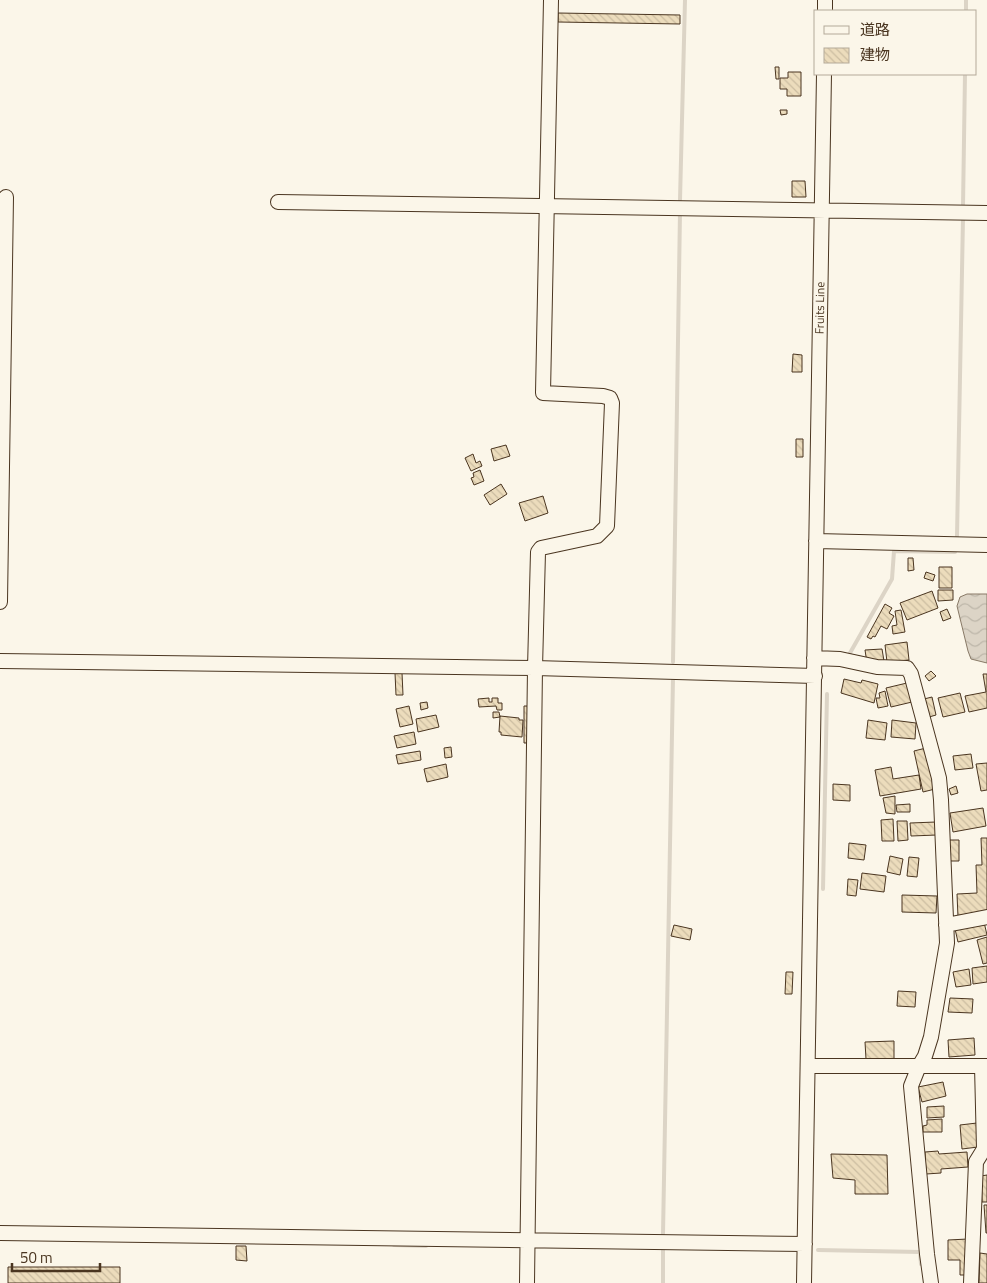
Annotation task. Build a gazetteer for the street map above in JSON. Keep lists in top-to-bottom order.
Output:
{
  "streets": {
    "street": ["Fruits Line"]
  },
  "legend": ["道路", "建物"],
  "scale_bar": "50 m"
}
